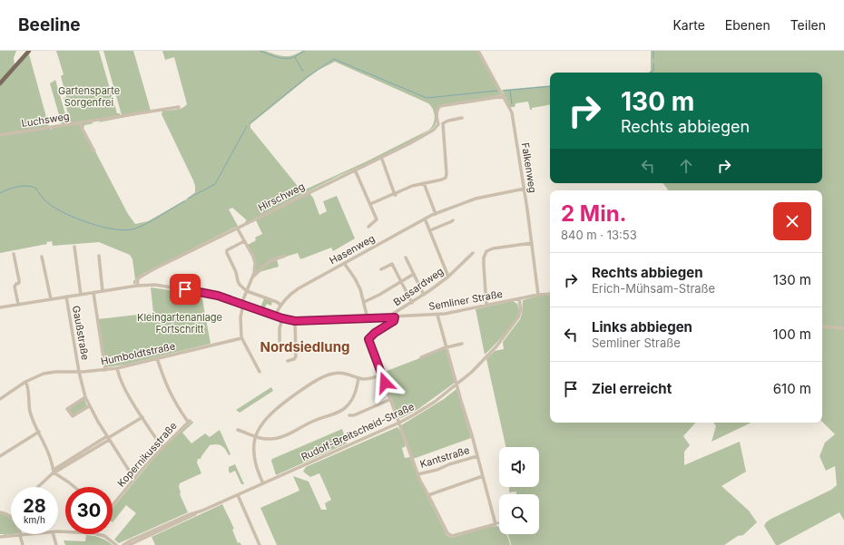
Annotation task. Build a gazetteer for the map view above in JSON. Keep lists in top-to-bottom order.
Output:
{
  "streets": {
    "street": [
      "Luchsweg",
      "Falkenweg",
      "Hirschweg",
      "Hasenweg",
      "Bussardweg",
      "Semliner Straße",
      "Gaußstraße",
      "Humboldtstraße",
      "Rudolf-Breitscheid-Straße",
      "Kopernikusstraße",
      "Kantstraße"
    ]
  },
  "crossings": [
    ["Falkenweg", "Hasenweg"],
    ["Falkenweg", "Semliner Straße"],
    ["Hirschweg", "Semliner Straße"],
    ["Hasenweg", "Semliner Straße"],
    ["Bussardweg", "Semliner Straße"],
    ["Semliner Straße", "Gaußstraße"],
    ["Semliner Straße", "Rudolf-Breitscheid-Straße"],
    ["Gaußstraße", "Humboldtstraße"],
    ["Gaußstraße", "Kopernikusstraße"],
    ["Humboldtstraße", "Kopernikusstraße"]
  ],
  "districts": ["Nordsiedlung"],
  "parks": ["Gartensparte Sorgenfrei", "Kleingartenanlage Fortschritt"],
  "page": {
    "header": "Beeline",
    "nav": ["Karte", "Ebenen", "Teilen"],
    "turn": ["130 m", "Rechts abbiegen"],
    "heading": ["2 Min.", "840 m · 13:53"],
    "list": [
      {
        "name": "Rechts abbiegen",
        "note": "Erich-Mühsam-Straße",
        "value": "130 m"
      },
      {
        "name": "Links abbiegen",
        "note": "Semliner Straße",
        "value": "100 m"
      },
      {
        "name": "Ziel erreicht",
        "value": "610 m"
      }
    ],
    "speed": "28 km/h",
    "limit": "30"
  }
}
